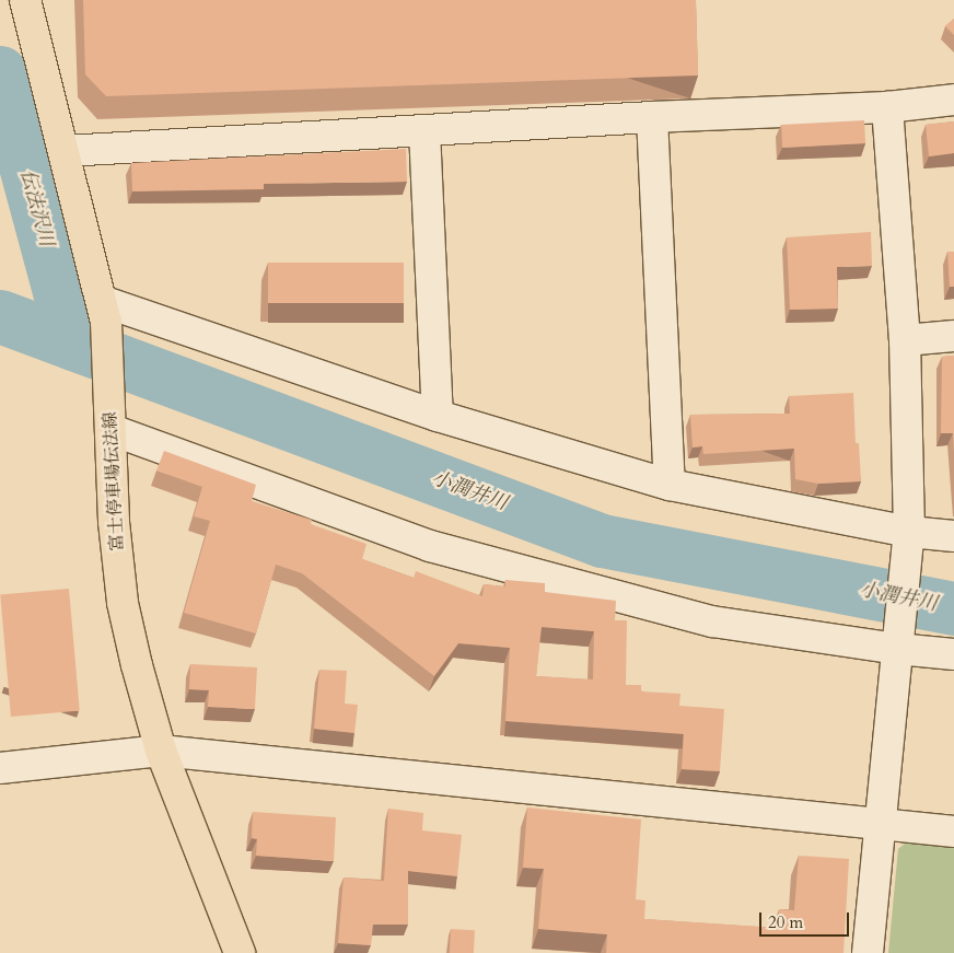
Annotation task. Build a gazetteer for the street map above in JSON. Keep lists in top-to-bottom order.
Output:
{
  "streets": {
    "main road": ["富士停車場伝法線"]
  },
  "water": ["伝法沢川", "小潤井川"],
  "scale_bar": "20 m"
}
